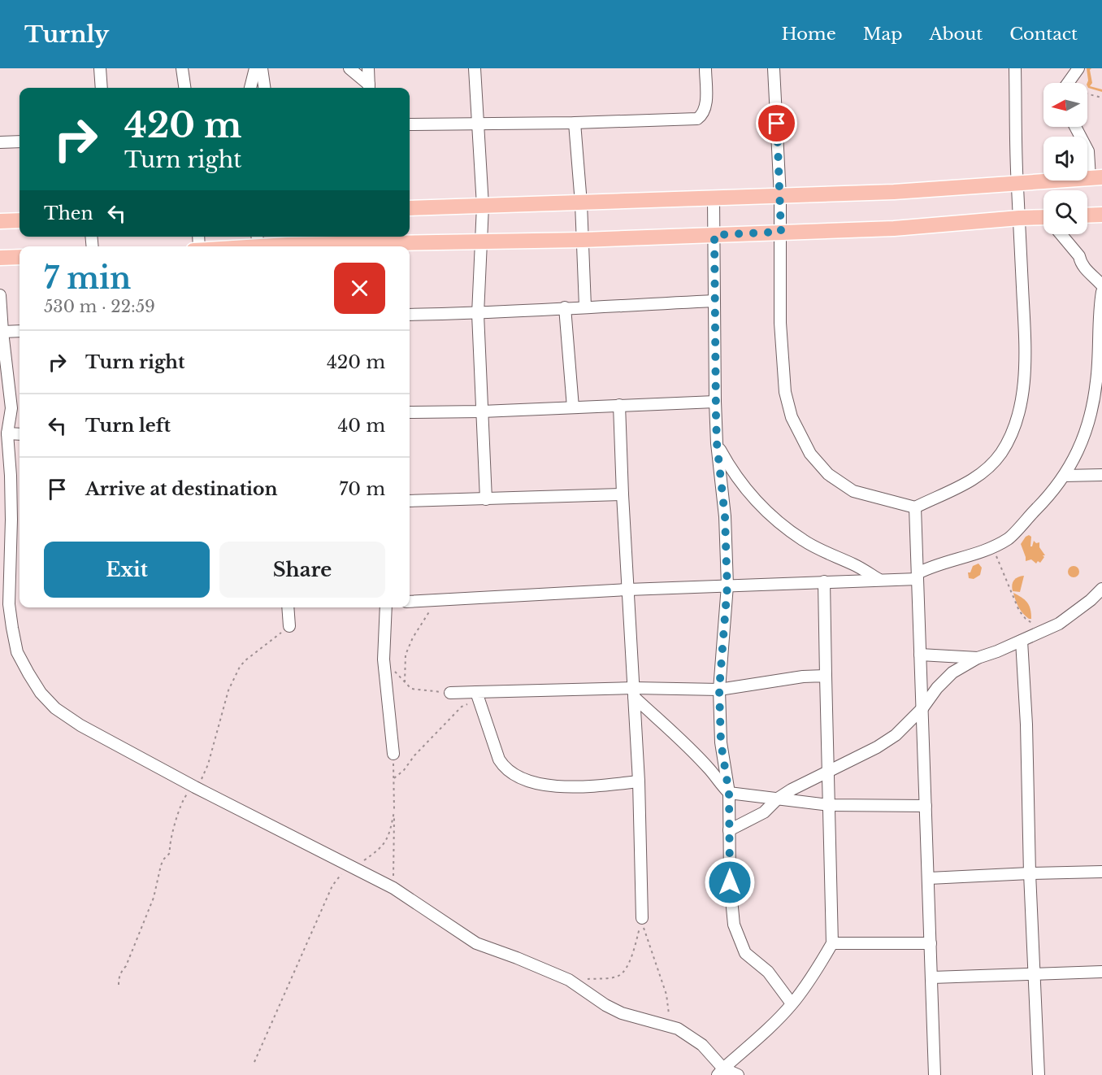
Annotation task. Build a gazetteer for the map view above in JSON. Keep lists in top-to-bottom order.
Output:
{
  "north": "left",
  "page": {
    "header": "Turnly",
    "nav": [
      "Home",
      "Map",
      "About",
      "Contact"
    ],
    "turn": ["420 m", "Turn right"],
    "then": "Then",
    "heading": ["7 min", "530 m · 22:59"],
    "list": [
      {
        "name": "Turn right",
        "value": "420 m"
      },
      {
        "name": "Turn left",
        "value": "40 m"
      },
      {
        "name": "Arrive at destination",
        "value": "70 m"
      }
    ],
    "buttons": ["Exit", "Share"]
  }
}
